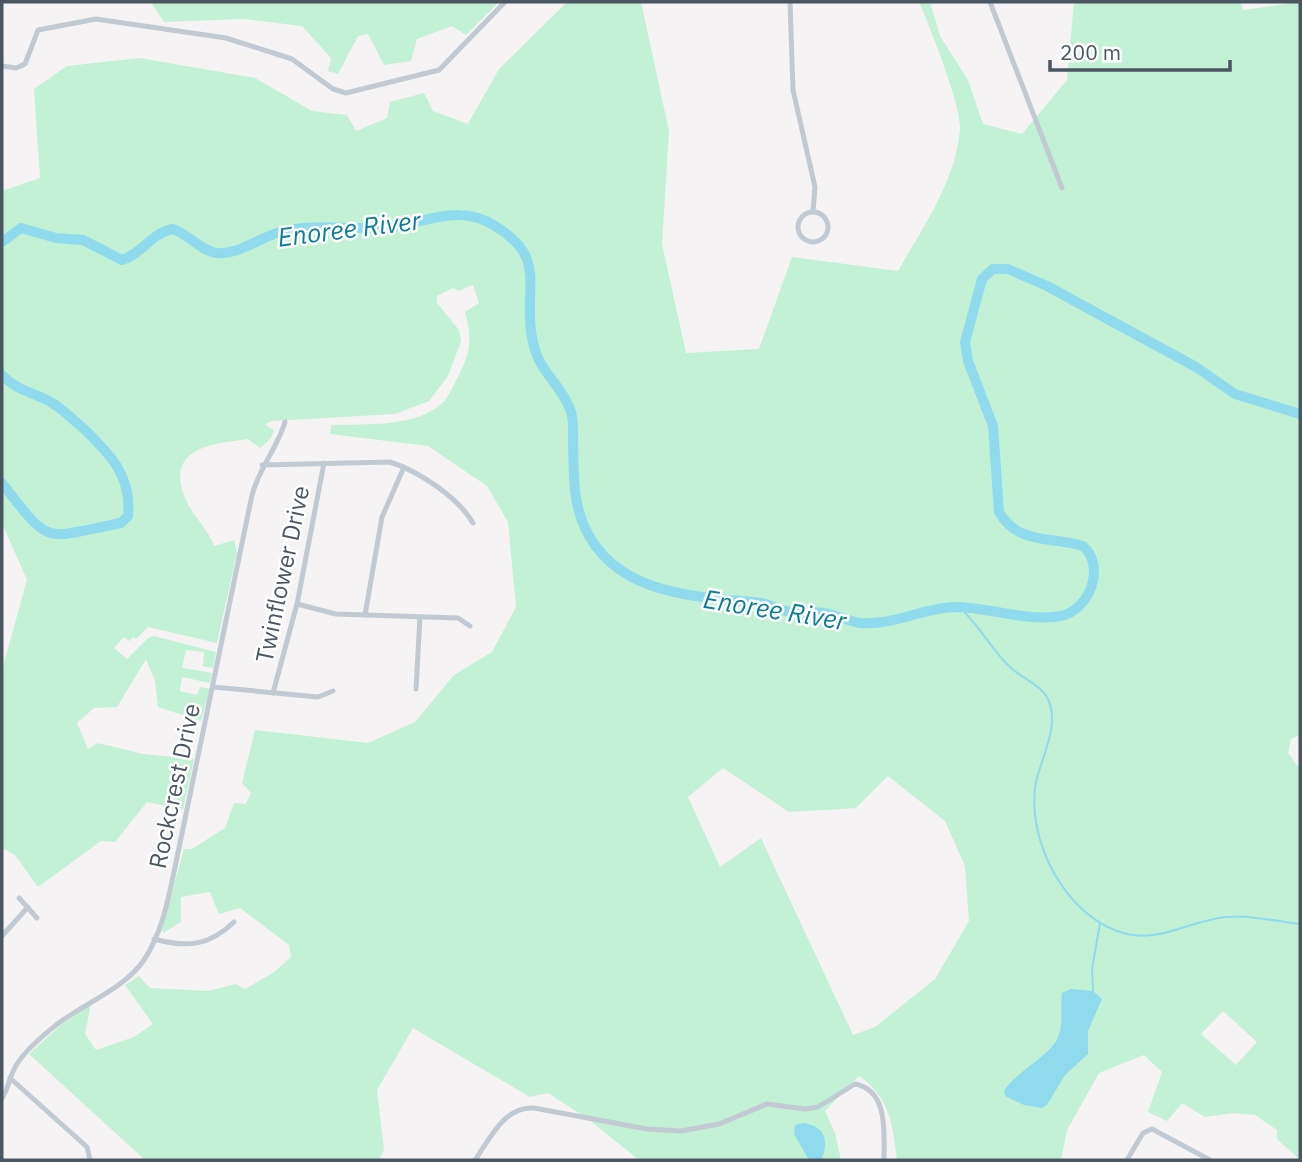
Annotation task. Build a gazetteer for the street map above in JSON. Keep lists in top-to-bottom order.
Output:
{
  "streets": {
    "street": ["Twinflower Drive", "Rockcrest Drive"]
  },
  "water": ["Enoree River"],
  "scale_bar": "200 m"
}
